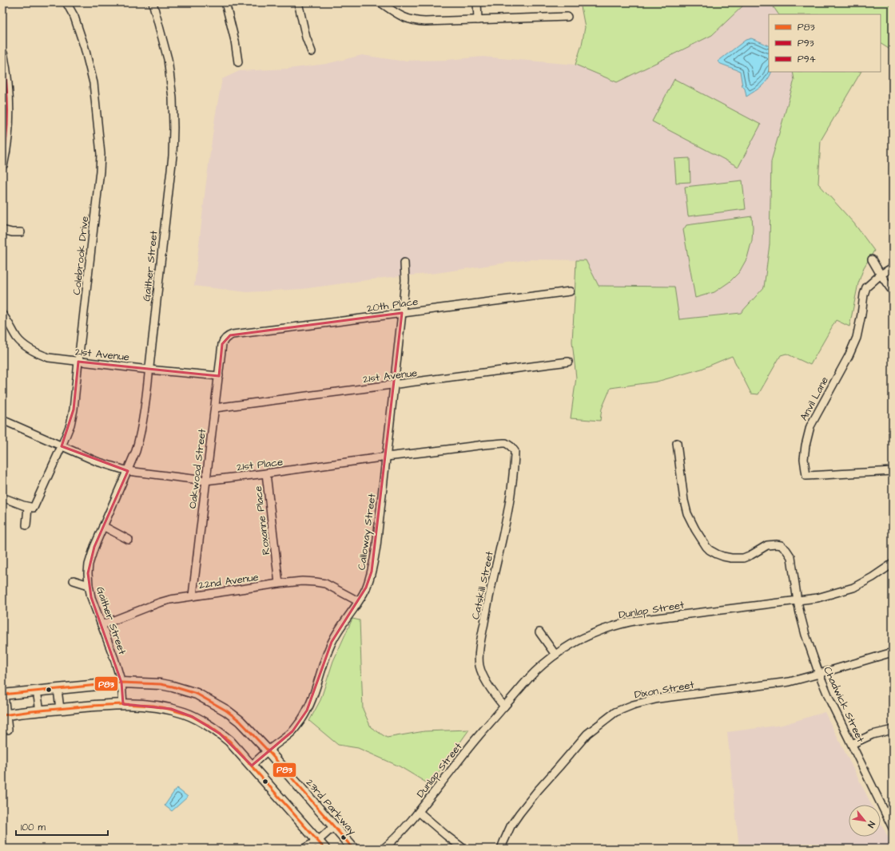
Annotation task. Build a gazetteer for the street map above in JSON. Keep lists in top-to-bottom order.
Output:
{
  "streets": {
    "street": [
      "Colebrook Drive",
      "Gaither Street",
      "20th Place",
      "21st Avenue",
      "Anvil Lane",
      "21st Place",
      "Oakwood Street",
      "Roxanne Place",
      "Calloway Street",
      "22nd Avenue",
      "Catskill Street",
      "Dunlap Street",
      "Dixon Street",
      "Chadwick Street",
      "23rd Parkway"
    ]
  },
  "crossings": [
    ["Colebrook Drive", "21st Avenue"],
    ["Colebrook Drive", "21st Place"],
    ["Gaither Street", "21st Avenue"],
    ["Gaither Street", "21st Place"],
    ["Gaither Street", "22nd Avenue"],
    ["Gaither Street", "23rd Parkway"],
    ["20th Place", "Oakwood Street"],
    ["20th Place", "Calloway Street"],
    ["21st Avenue", "Oakwood Street"],
    ["21st Avenue", "Calloway Street"],
    ["21st Place", "Oakwood Street"],
    ["21st Place", "Roxanne Place"],
    ["21st Place", "Calloway Street"],
    ["21st Place", "Catskill Street"],
    ["Oakwood Street", "22nd Avenue"],
    ["Roxanne Place", "22nd Avenue"],
    ["Calloway Street", "22nd Avenue"],
    ["Calloway Street", "23rd Parkway"],
    ["Catskill Street", "Dunlap Street"],
    ["Dunlap Street", "Chadwick Street"],
    ["Dixon Street", "Chadwick Street"]
  ],
  "lines": ["transit line P93", "transit line P94", "transit line P83"],
  "legend": ["P83", "P93", "P94"],
  "scale_bar": "100 m",
  "north": "bottom right"
}
